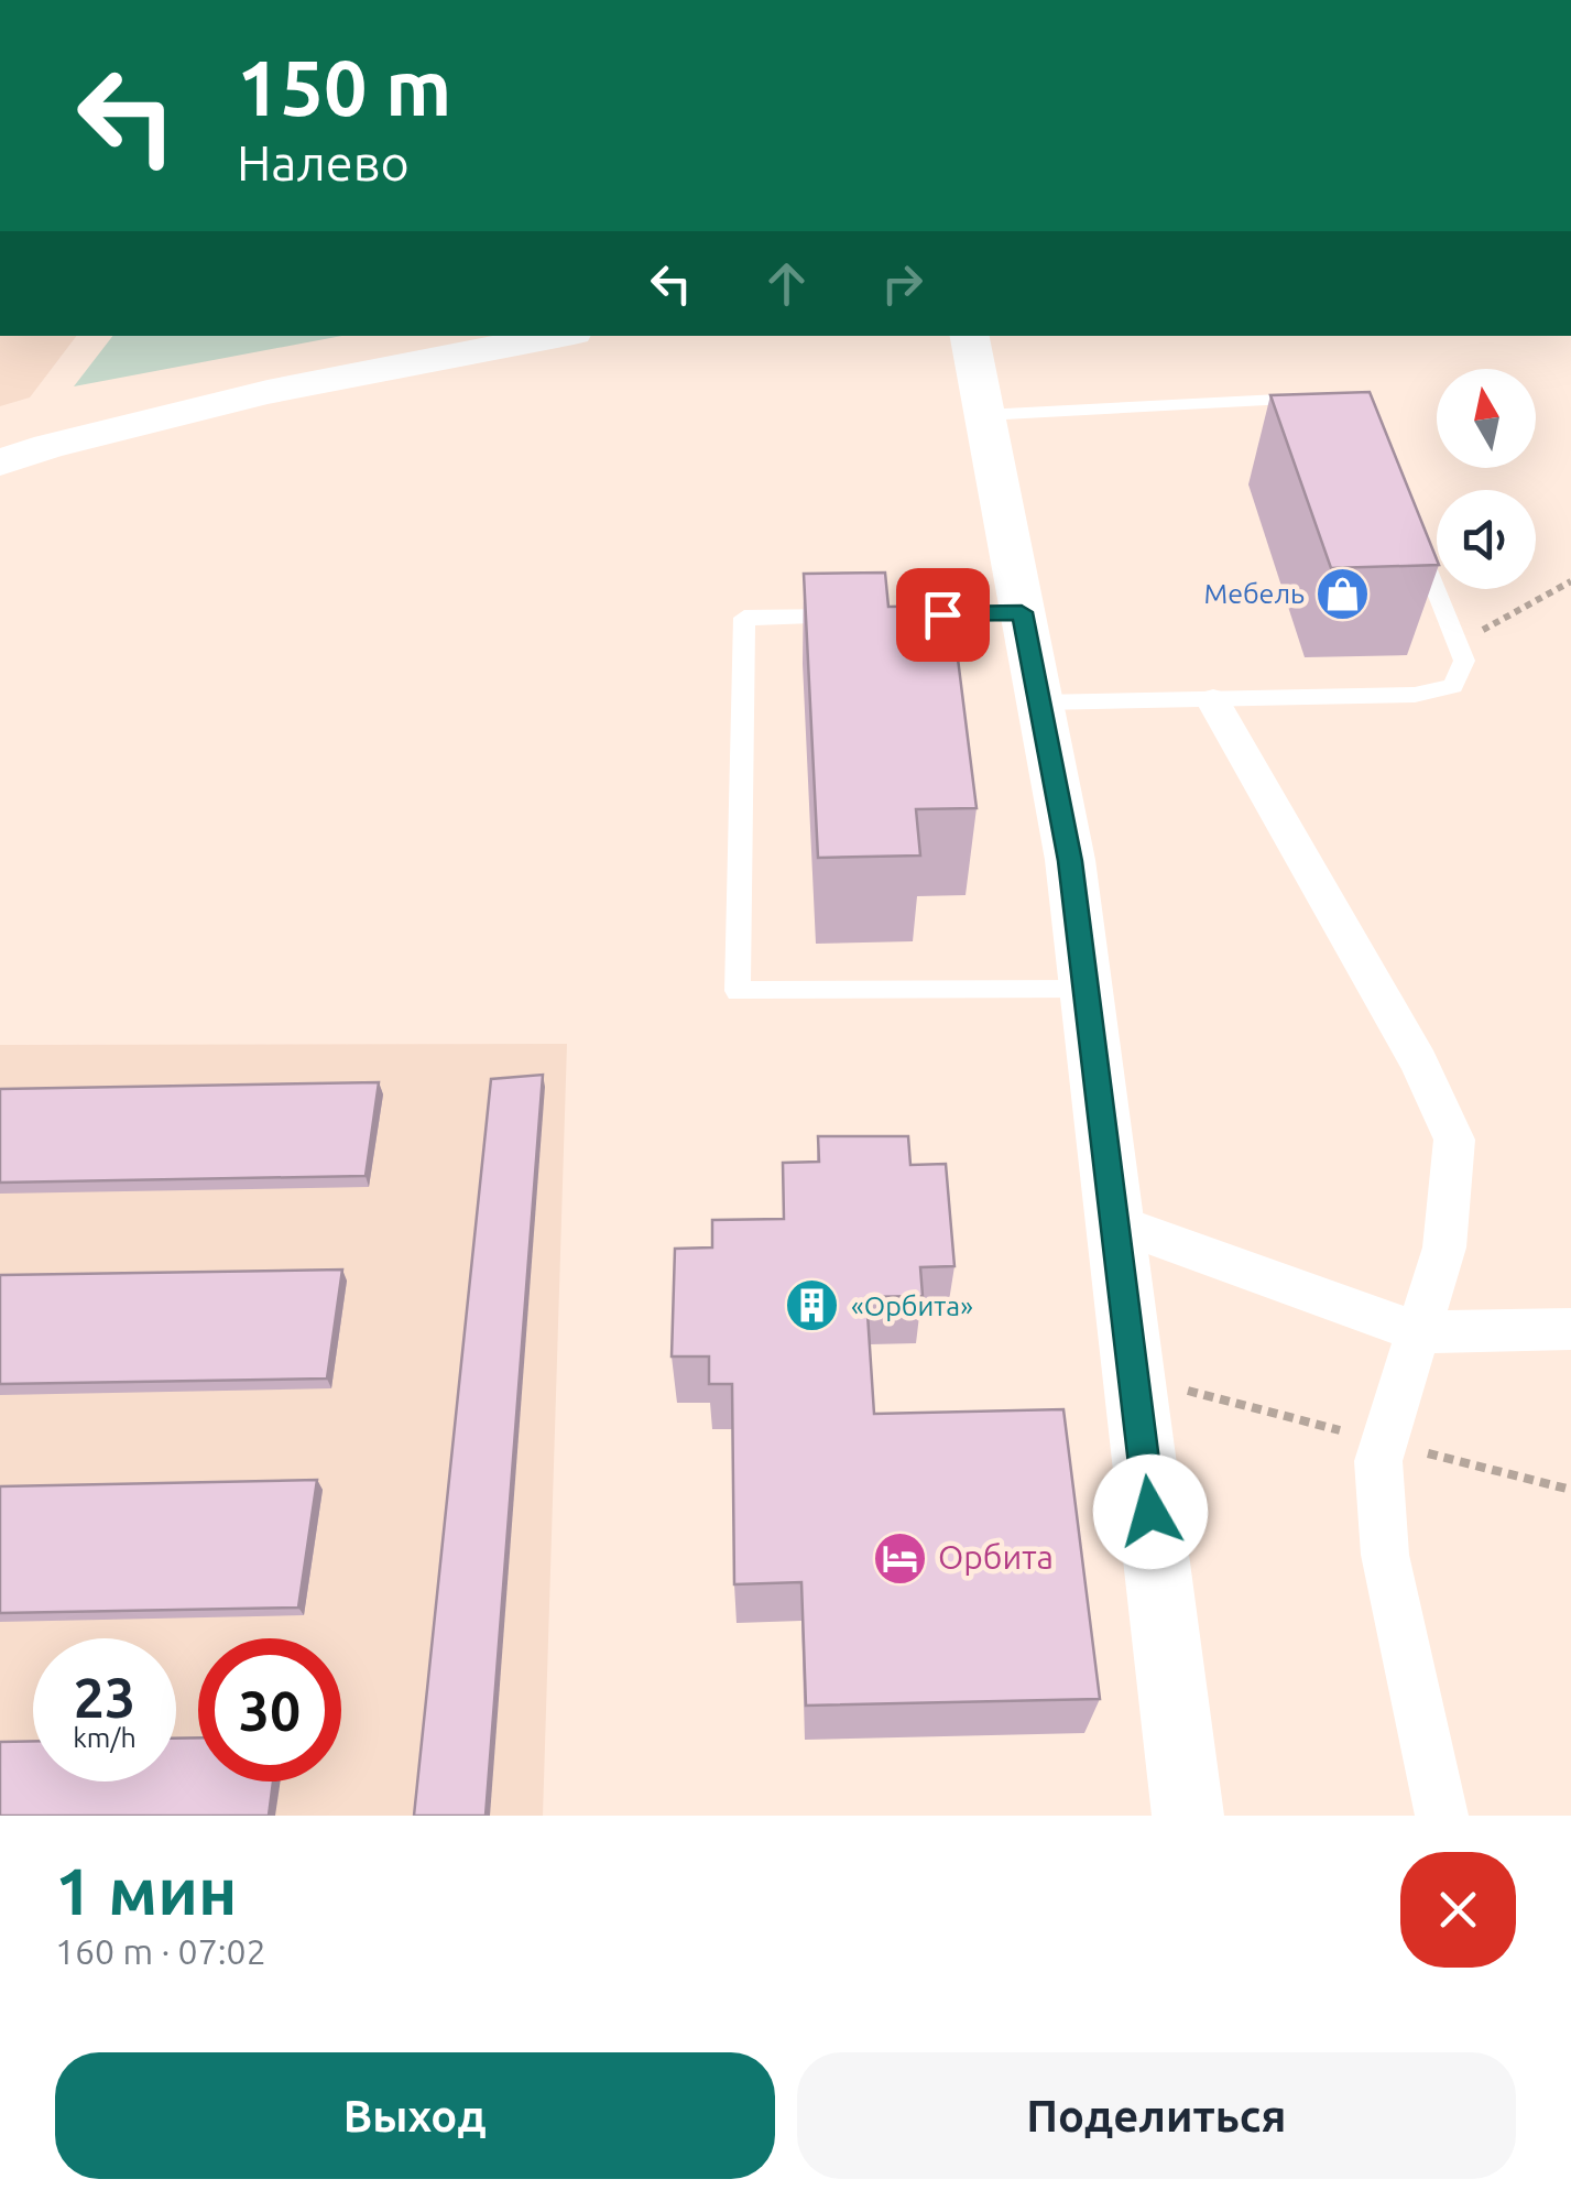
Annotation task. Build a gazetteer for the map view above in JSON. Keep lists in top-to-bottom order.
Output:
{
  "places": {
    "shop": ["Мебель"],
    "building": ["«Орбита»"],
    "hotel": ["Орбита"]
  },
  "north": "top",
  "page": {
    "turn": ["150 m", "Налево"],
    "speed": "23 km/h",
    "limit": "30",
    "heading": ["1 мин", "160 m · 07:02"],
    "buttons": ["Выход", "Поделиться"]
  }
}
